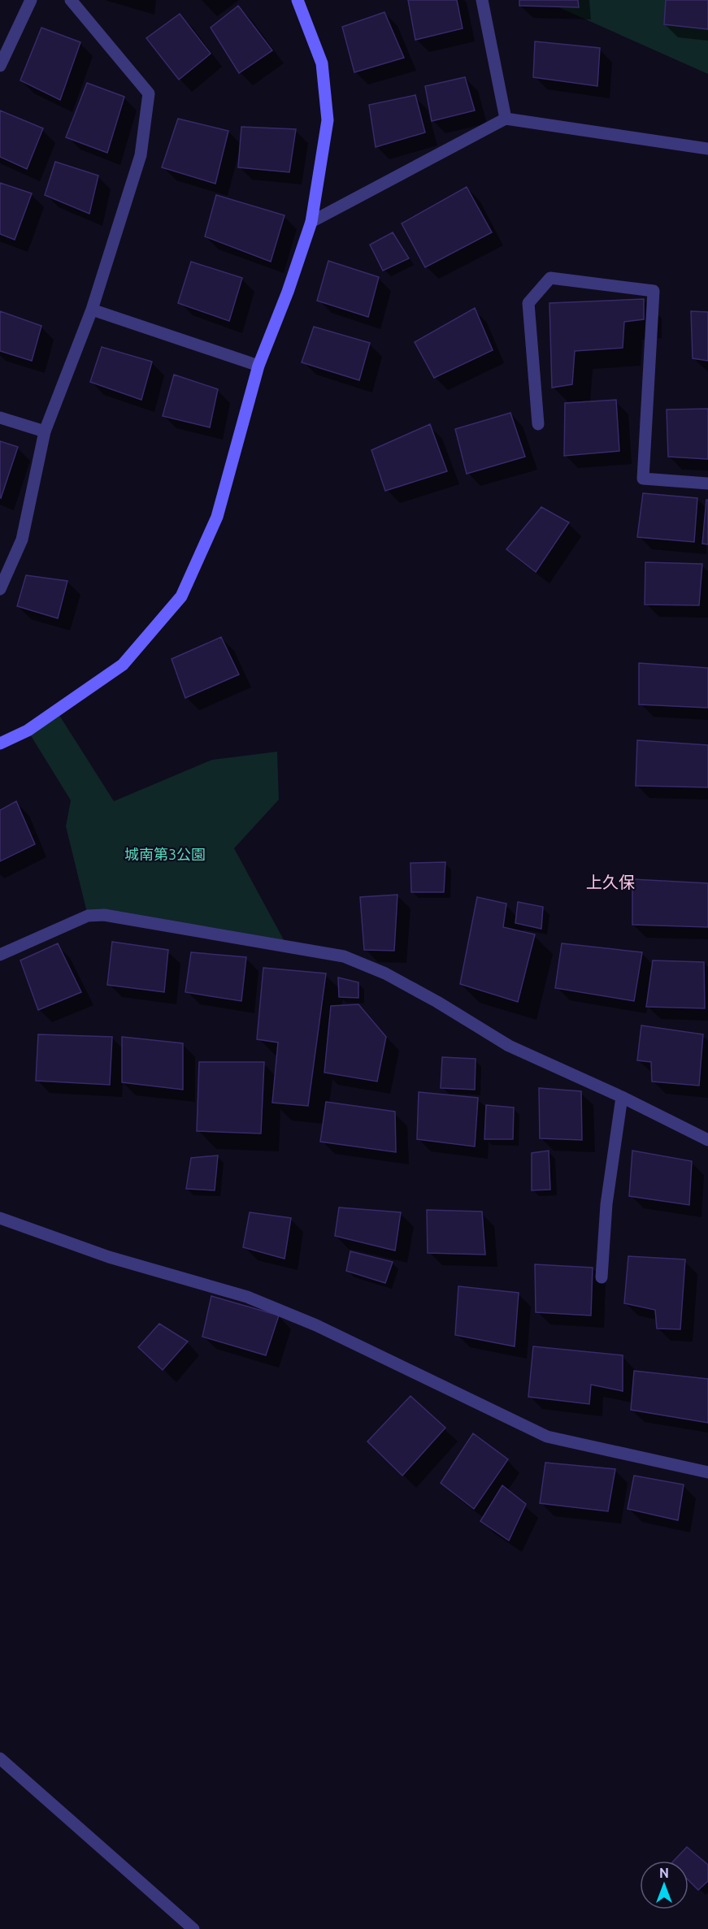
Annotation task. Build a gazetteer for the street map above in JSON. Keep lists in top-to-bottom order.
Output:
{
  "districts": ["上久保"],
  "parks": ["城南第3公園"],
  "north": "top"
}
